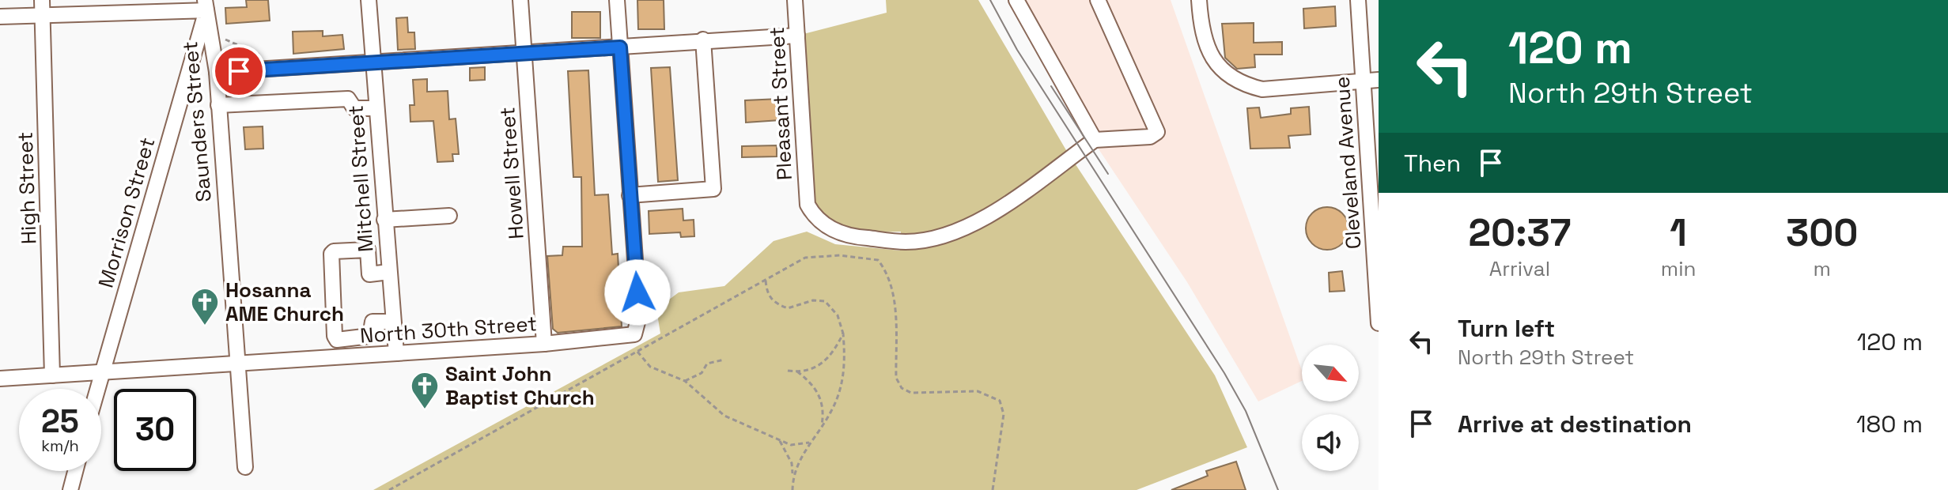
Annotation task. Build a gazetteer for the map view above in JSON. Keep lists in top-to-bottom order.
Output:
{
  "streets": {
    "street": [
      "Pleasant Street",
      "Saunders Street",
      "Cleveland Avenue",
      "Howell Street",
      "Mitchell Street",
      "High Street",
      "Morrison Street",
      "North 30th Street"
    ]
  },
  "crossings": [
    ["Saunders Street", "Morrison Street"],
    ["Saunders Street", "North 30th Street"],
    ["Howell Street", "North 30th Street"],
    ["Mitchell Street", "North 30th Street"],
    ["High Street", "North 30th Street"],
    ["Morrison Street", "North 30th Street"]
  ],
  "places": {
    "church": ["Hosanna AME Church", "Saint John Baptist Church"]
  },
  "north": "bottom right",
  "page": {
    "turn": ["120 m", "North 29th Street"],
    "then": "Then",
    "eta": [
      "20:37",
      "Arrival",
      "1",
      "min",
      "300",
      "m"
    ],
    "list": [
      {
        "name": "Turn left",
        "note": "North 29th Street",
        "value": "120 m"
      },
      {
        "name": "Arrive at destination",
        "value": "180 m"
      }
    ],
    "speed": "25 km/h",
    "limit": "30"
  }
}
